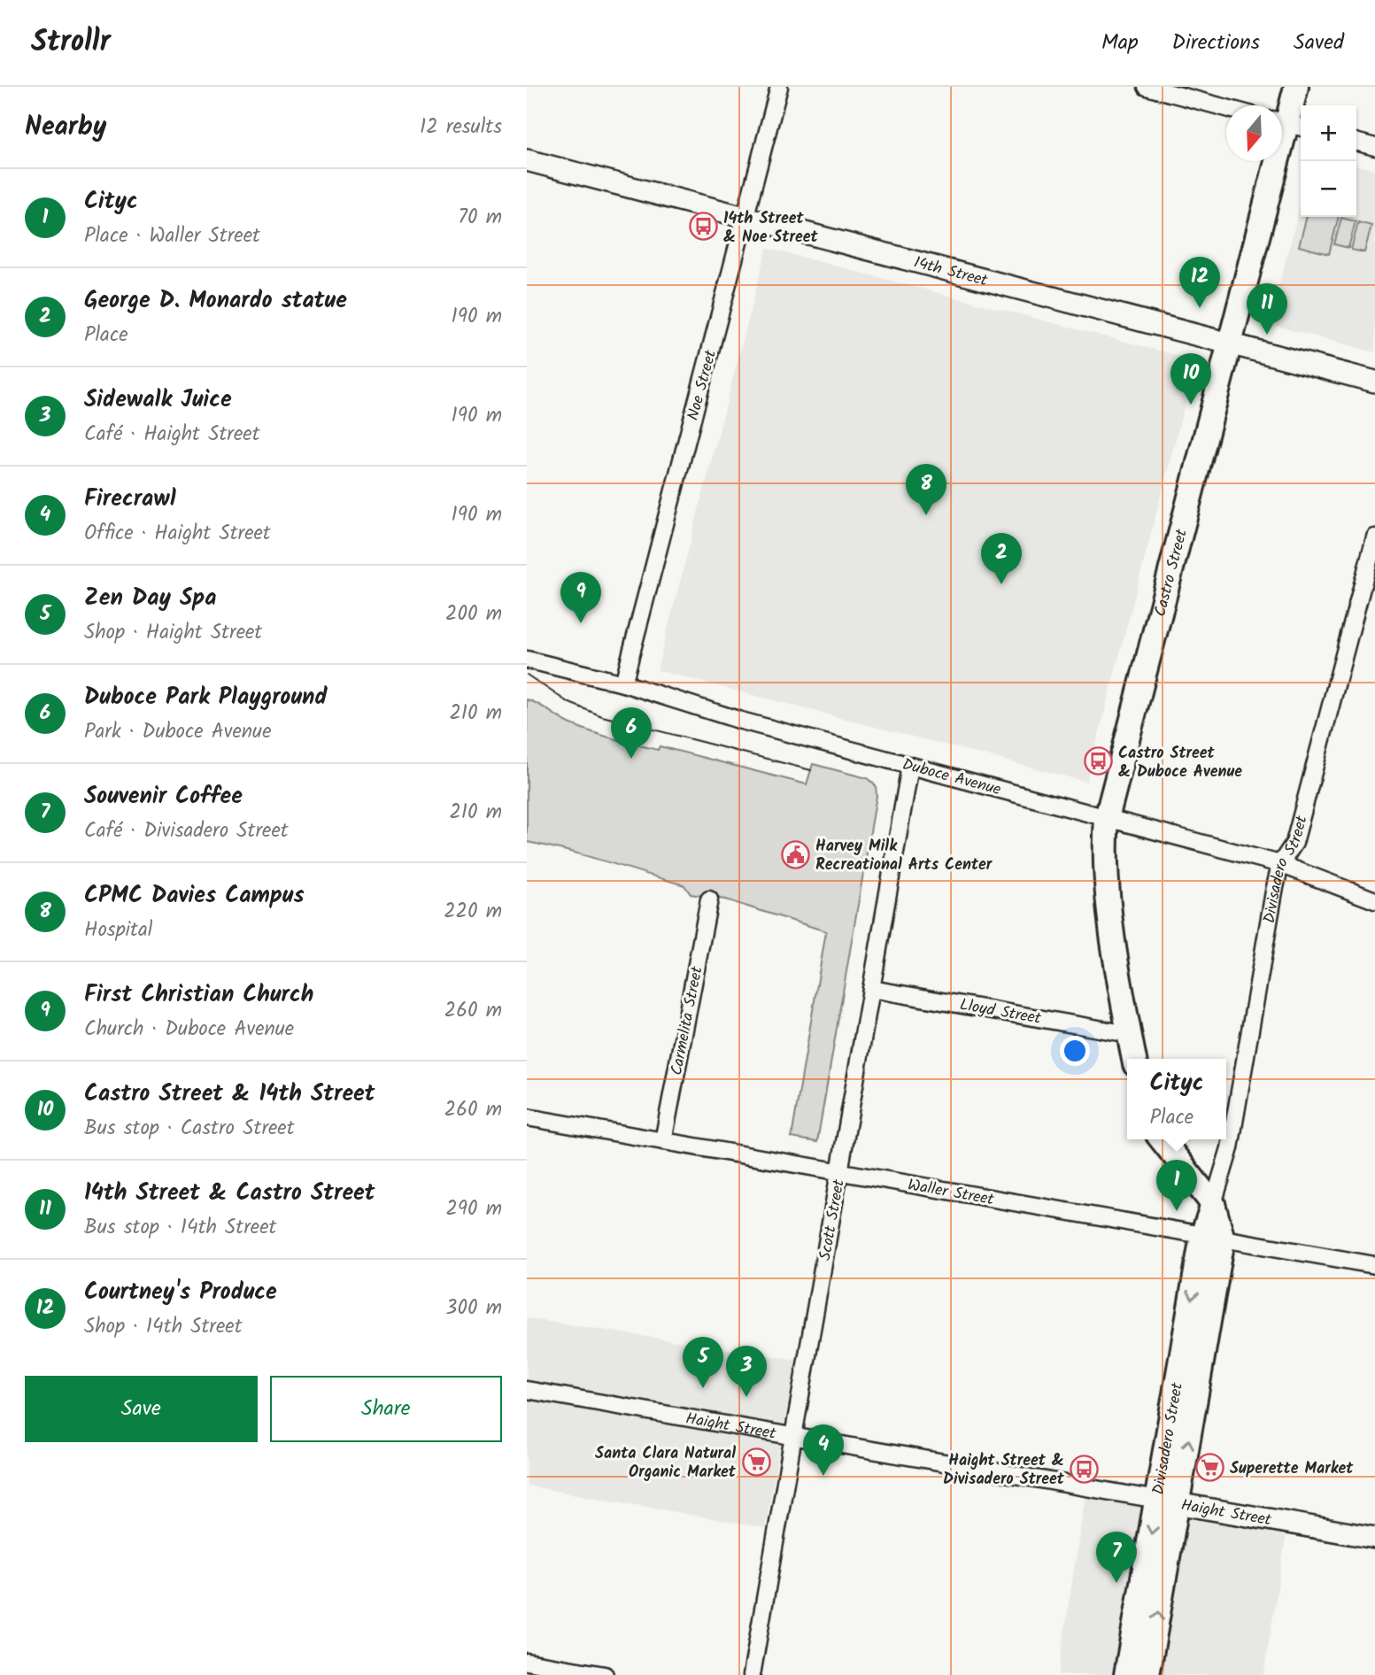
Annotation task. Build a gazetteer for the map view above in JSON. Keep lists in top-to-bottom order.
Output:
{
  "streets": {
    "main road": ["Castro Street", "Divisadero Street"],
    "street": [
      "14th Street",
      "Noe Street",
      "Duboce Avenue",
      "Lloyd Street",
      "Carmelita Street",
      "Waller Street",
      "Scott Street",
      "Haight Street"
    ]
  },
  "crossings": [
    ["14th Street", "Noe Street"],
    ["14th Street", "Castro Street"],
    ["Noe Street", "Duboce Avenue"],
    ["Castro Street", "Duboce Avenue"],
    ["Castro Street", "Lloyd Street"],
    ["Duboce Avenue", "Divisadero Street"],
    ["Duboce Avenue", "Scott Street"],
    ["Divisadero Street", "Waller Street"],
    ["Divisadero Street", "Haight Street"],
    ["Lloyd Street", "Scott Street"],
    ["Carmelita Street", "Waller Street"],
    ["Waller Street", "Scott Street"],
    ["Scott Street", "Haight Street"]
  ],
  "places": {
    "bus stop": ["14th Street & Noe Street", "Castro Street & Duboce Avenue", "Haight Street & Divisadero Street"],
    "public building": ["Harvey Milk Recreational Arts Center"],
    "supermarket": ["Santa Clara Natural Organic Market", "Superette Market"]
  },
  "north": "bottom",
  "page": {
    "header": "Strollr",
    "nav": ["Map", "Directions", "Saved"],
    "heading": ["Nearby", "12 results"],
    "map_buttons": ["+", "−"],
    "list": [
      {
        "mark": "1",
        "name": "Cityc",
        "note": "Place · Waller Street",
        "value": "70 m"
      },
      {
        "mark": "2",
        "name": "George D. Monardo statue",
        "note": "Place",
        "value": "190 m"
      },
      {
        "mark": "3",
        "name": "Sidewalk Juice",
        "note": "Café · Haight Street",
        "value": "190 m"
      },
      {
        "mark": "4",
        "name": "Firecrawl",
        "note": "Office · Haight Street",
        "value": "190 m"
      },
      {
        "mark": "5",
        "name": "Zen Day Spa",
        "note": "Shop · Haight Street",
        "value": "200 m"
      },
      {
        "mark": "6",
        "name": "Duboce Park Playground",
        "note": "Park · Duboce Avenue",
        "value": "210 m"
      },
      {
        "mark": "7",
        "name": "Souvenir Coffee",
        "note": "Café · Divisadero Street",
        "value": "210 m"
      },
      {
        "mark": "8",
        "name": "CPMC Davies Campus",
        "note": "Hospital",
        "value": "220 m"
      },
      {
        "mark": "9",
        "name": "First Christian Church",
        "note": "Church · Duboce Avenue",
        "value": "260 m"
      },
      {
        "mark": "10",
        "name": "Castro Street & 14th Street",
        "note": "Bus stop · Castro Street",
        "value": "260 m"
      },
      {
        "mark": "11",
        "name": "14th Street & Castro Street",
        "note": "Bus stop · 14th Street",
        "value": "290 m"
      },
      {
        "mark": "12",
        "name": "Courtney's Produce",
        "note": "Shop · 14th Street",
        "value": "300 m"
      }
    ],
    "pins": [
      "12",
      "11",
      "10",
      "8",
      "2",
      "9",
      "6",
      "1",
      "5",
      "3",
      "4",
      "7"
    ],
    "popup": ["Cityc", "Place"],
    "buttons": ["Save", "Share"]
  }
}
